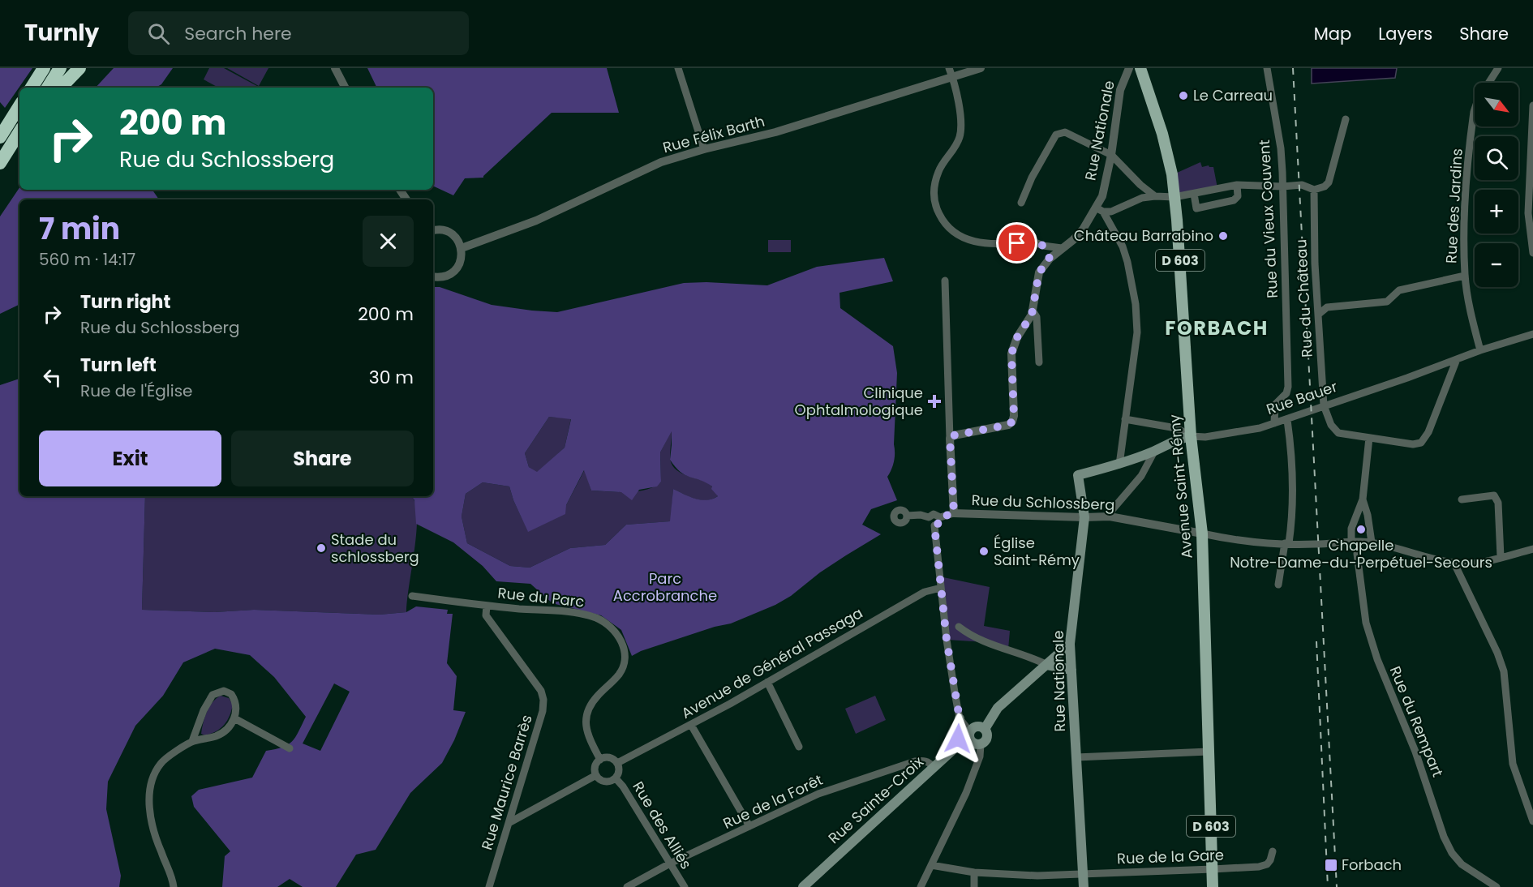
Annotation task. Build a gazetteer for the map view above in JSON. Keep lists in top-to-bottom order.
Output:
{
  "streets": {
    "main road": [
      "Rue Nationale",
      "D 603",
      "Rue Bauer",
      "Avenue Saint-Rémy",
      "Rue Sainte-Croix"
    ],
    "street": [
      "Rue Félix Barth",
      "Rue des Jardins",
      "Rue du Vieux Couvent",
      "Rue du Château",
      "Rue du Schlossberg",
      "Rue du Parc",
      "Avenue de Général Passaga",
      "Rue du Rempart",
      "Rue Maurice Barrès",
      "Rue de la Forêt",
      "Rue des Alliés",
      "Rue de la Gare"
    ]
  },
  "crossings": [
    ["Rue Nationale", "Rue Bauer"],
    ["Rue Nationale", "Avenue Saint-Rémy"],
    ["Rue Nationale", "Rue du Schlossberg"],
    ["Rue Nationale", "Rue de la Gare"],
    ["Rue des Jardins", "Rue Bauer"],
    ["Rue du Vieux Couvent", "Rue Bauer"],
    ["Rue du Château", "Rue Bauer"],
    ["Rue Bauer", "Avenue Saint-Rémy"],
    ["Avenue Saint-Rémy", "Rue du Schlossberg"],
    ["Avenue Saint-Rémy", "Rue de la Gare"],
    ["Rue du Parc", "Avenue de Général Passaga"],
    ["Rue du Parc", "Rue Maurice Barrès"],
    ["Rue du Parc", "Rue des Alliés"],
    ["Avenue de Général Passaga", "Rue des Alliés"],
    ["Rue Sainte-Croix", "Rue de la Forêt"],
    ["Rue de la Forêt", "Rue des Alliés"]
  ],
  "districts": ["FORBACH"],
  "parks": ["Parc Accrobranche"],
  "places": {
    "other": [
      "Le Carreau",
      "Château Barrabino",
      "Chapelle Notre-Dame-du-Perpétuel-Secours",
      "Stade du schlossberg",
      "Église Saint-Rémy"
    ],
    "health": ["Clinique Ophtalmologique"],
    "transit": ["Forbach"]
  },
  "north": "bottom right",
  "page": {
    "header": "Turnly",
    "search": "Search here",
    "nav": ["Map", "Layers", "Share"],
    "map_buttons": ["+", "−"],
    "turn": ["200 m", "Rue du Schlossberg"],
    "heading": ["7 min", "560 m · 14:17"],
    "list": [
      {
        "name": "Turn right",
        "note": "Rue du Schlossberg",
        "value": "200 m"
      },
      {
        "name": "Turn left",
        "note": "Rue de l'Église",
        "value": "30 m"
      }
    ],
    "buttons": ["Exit", "Share"]
  }
}
